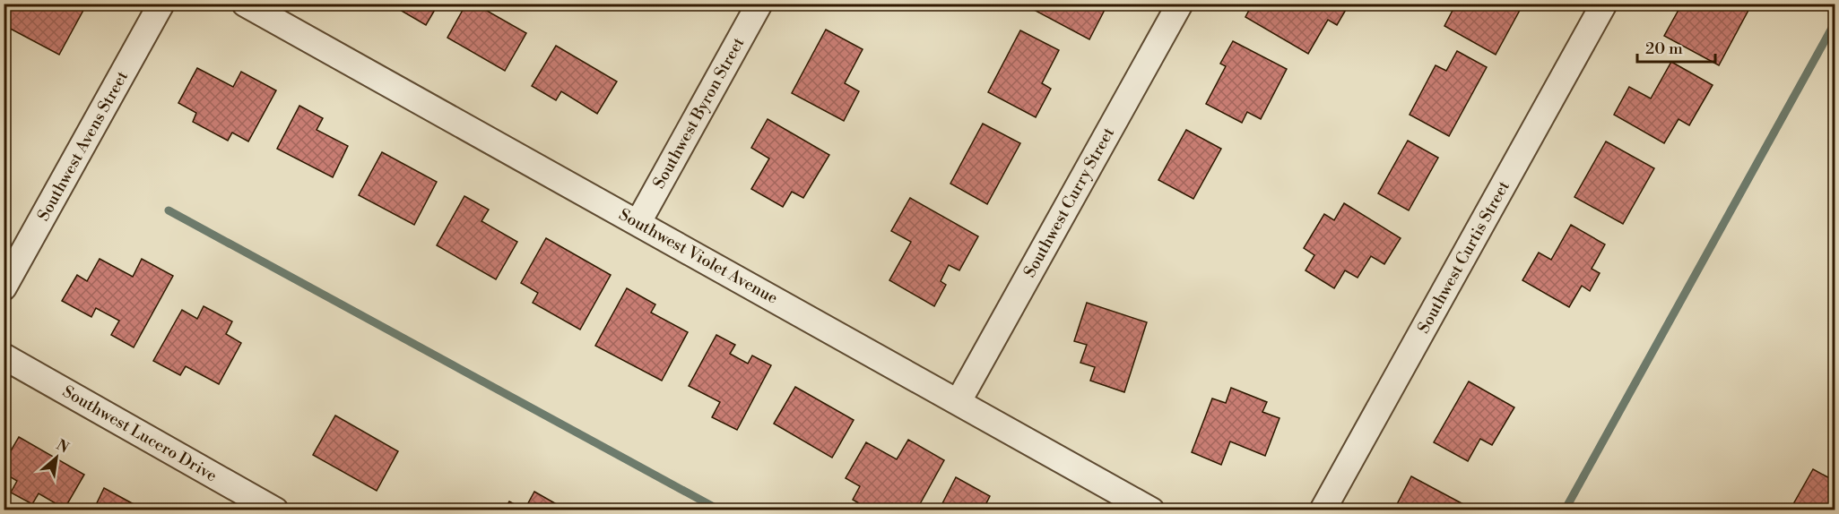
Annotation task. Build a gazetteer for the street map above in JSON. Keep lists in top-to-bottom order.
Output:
{
  "streets": {
    "street": [
      "Southwest Byron Street",
      "Southwest Avens Street",
      "Southwest Curry Street",
      "Southwest Violet Avenue",
      "Southwest Curtis Street",
      "Southwest Lucero Drive"
    ]
  },
  "crossings": [
    ["Southwest Byron Street", "Southwest Violet Avenue"],
    ["Southwest Curry Street", "Southwest Violet Avenue"]
  ],
  "scale_bar": "20 m",
  "north": "top right"
}
